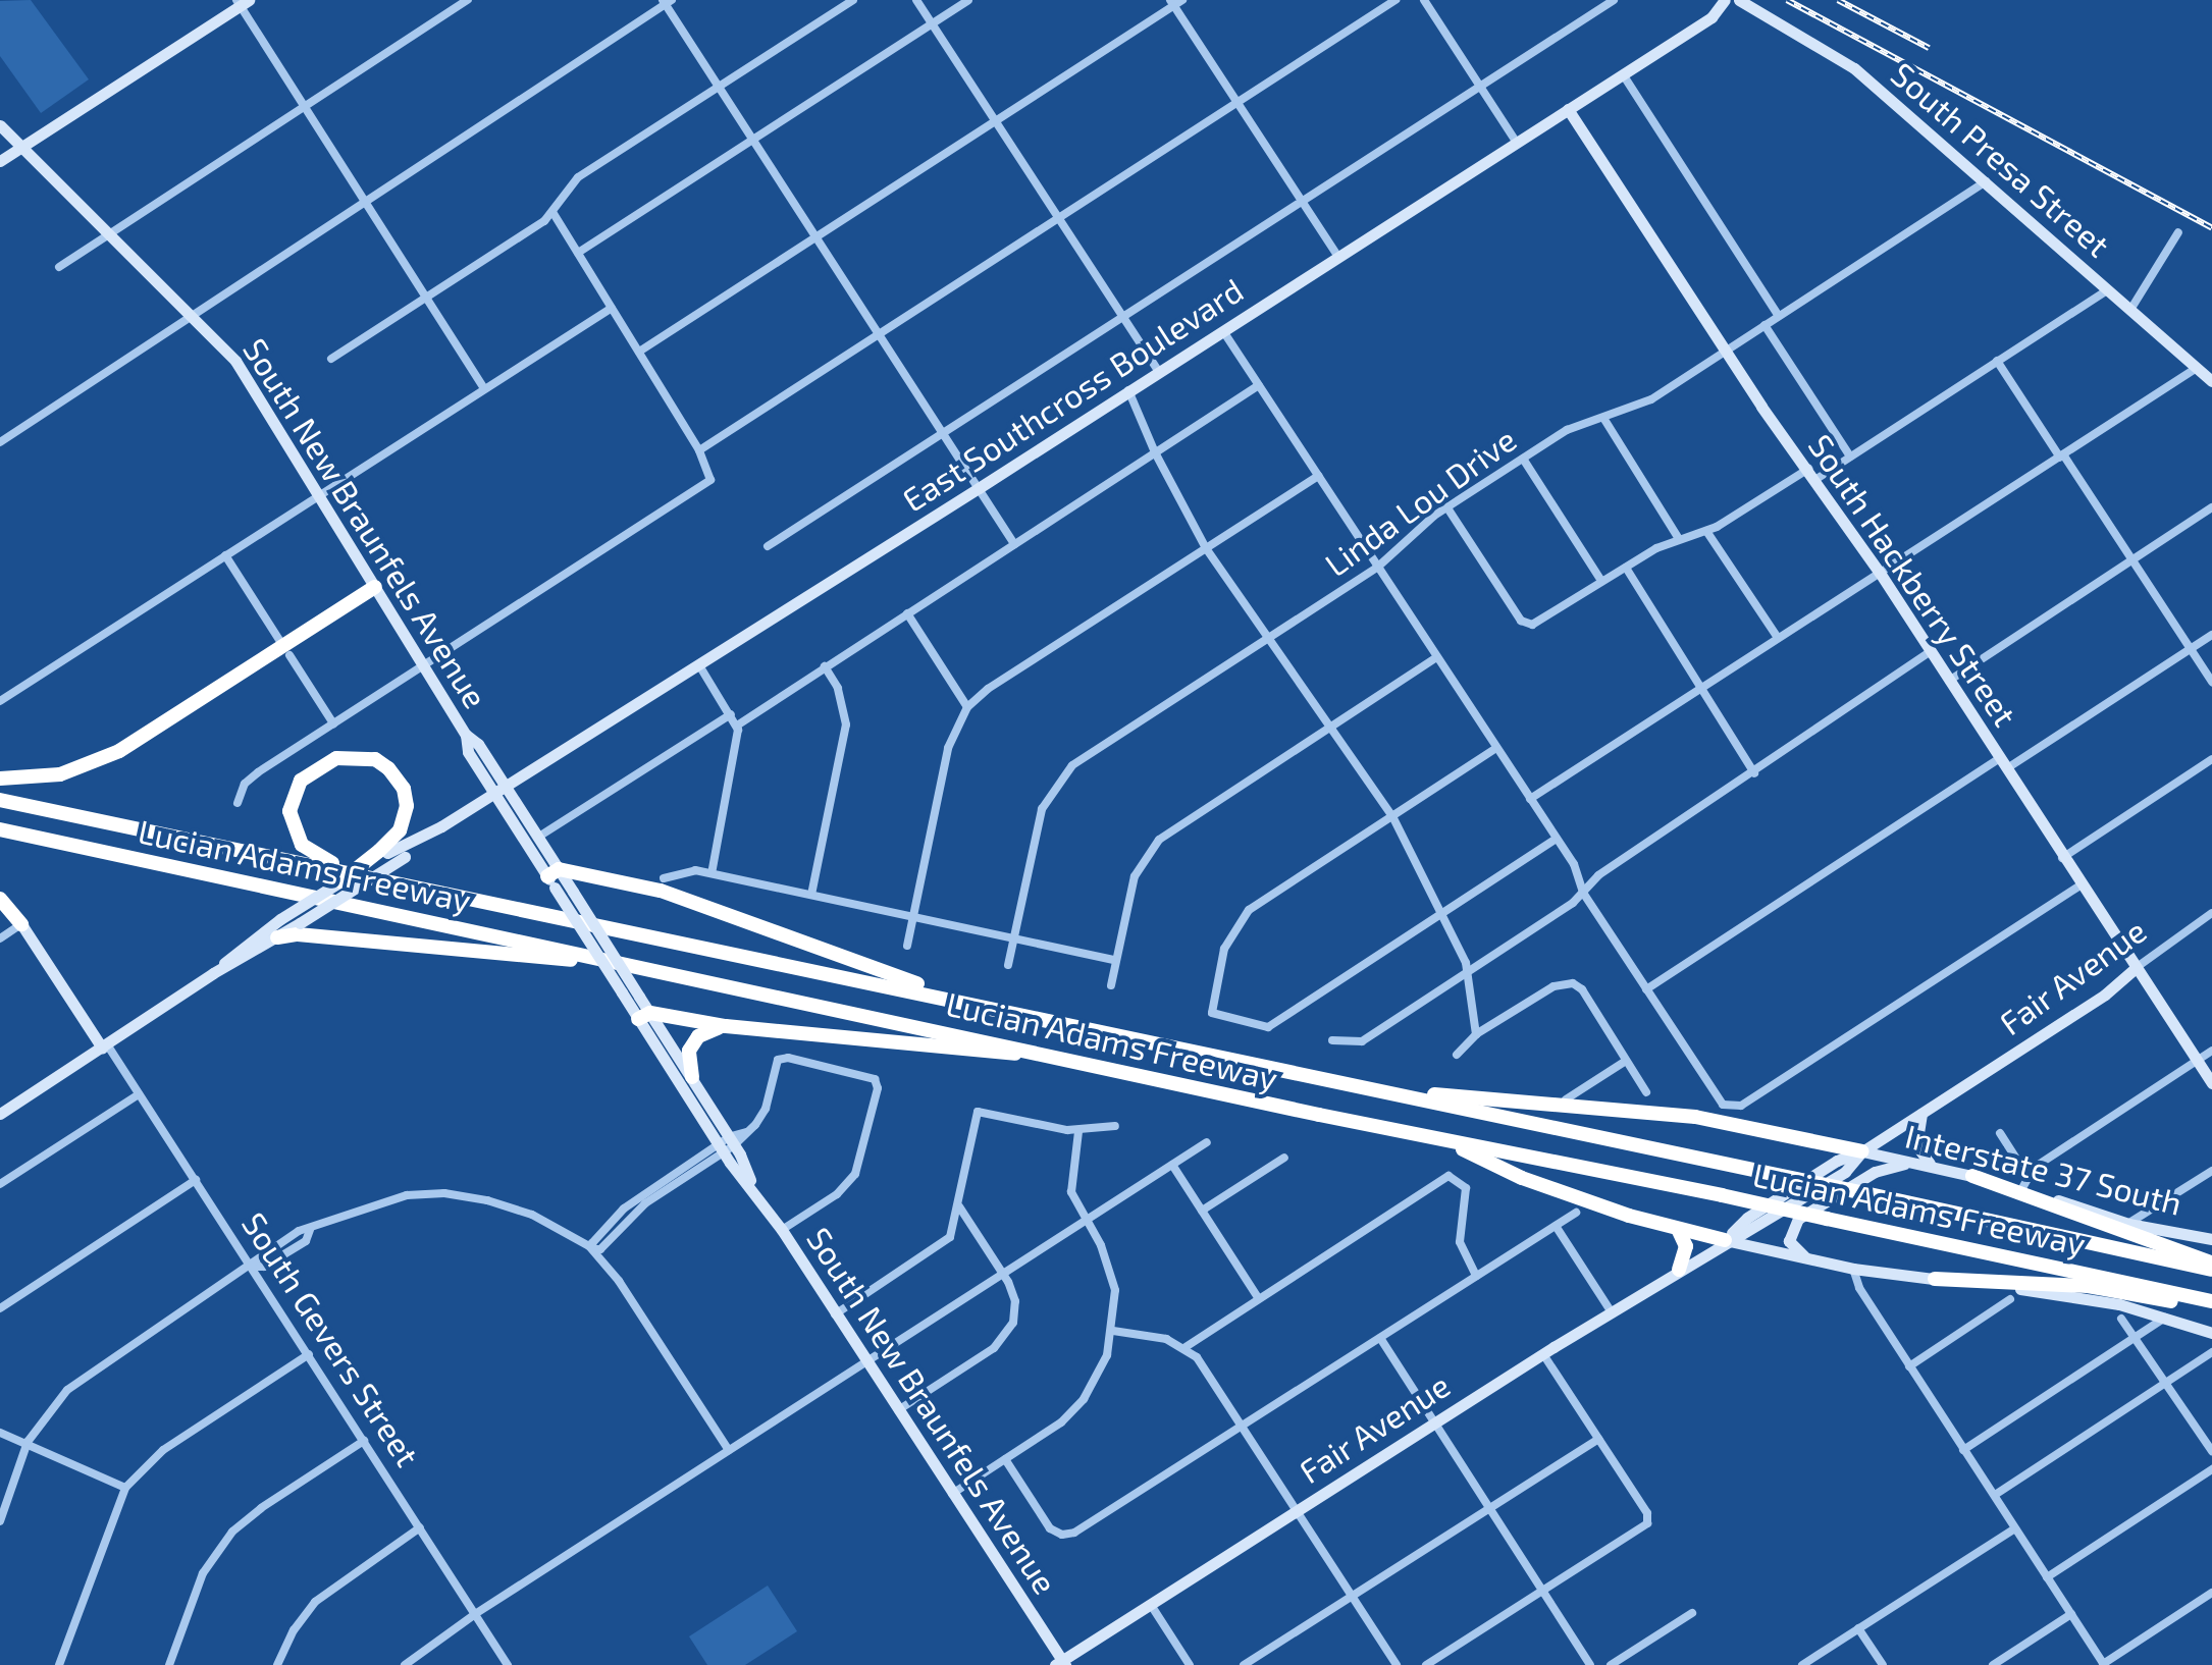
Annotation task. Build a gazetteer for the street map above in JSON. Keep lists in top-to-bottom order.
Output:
{
  "streets": {
    "highway": ["Lucian Adams Freeway"],
    "main road": [
      "South Presa Street",
      "East Southcross Boulevard",
      "South New Braunfels Avenue",
      "South Hackberry Street",
      "Fair Avenue",
      "Interstate 37 South",
      "South Gevers Street"
    ],
    "street": ["Linda Lou Drive"]
  },
  "crossings": [
    ["South Presa Street", "Linda Lou Drive"],
    ["East Southcross Boulevard", "South New Braunfels Avenue"],
    ["East Southcross Boulevard", "South Hackberry Street"],
    ["East Southcross Boulevard", "South Gevers Street"],
    ["Linda Lou Drive", "South Hackberry Street"],
    ["South New Braunfels Avenue", "Fair Avenue"],
    ["South Hackberry Street", "Fair Avenue"],
    ["Fair Avenue", "Interstate 37 South"]
  ]
}
